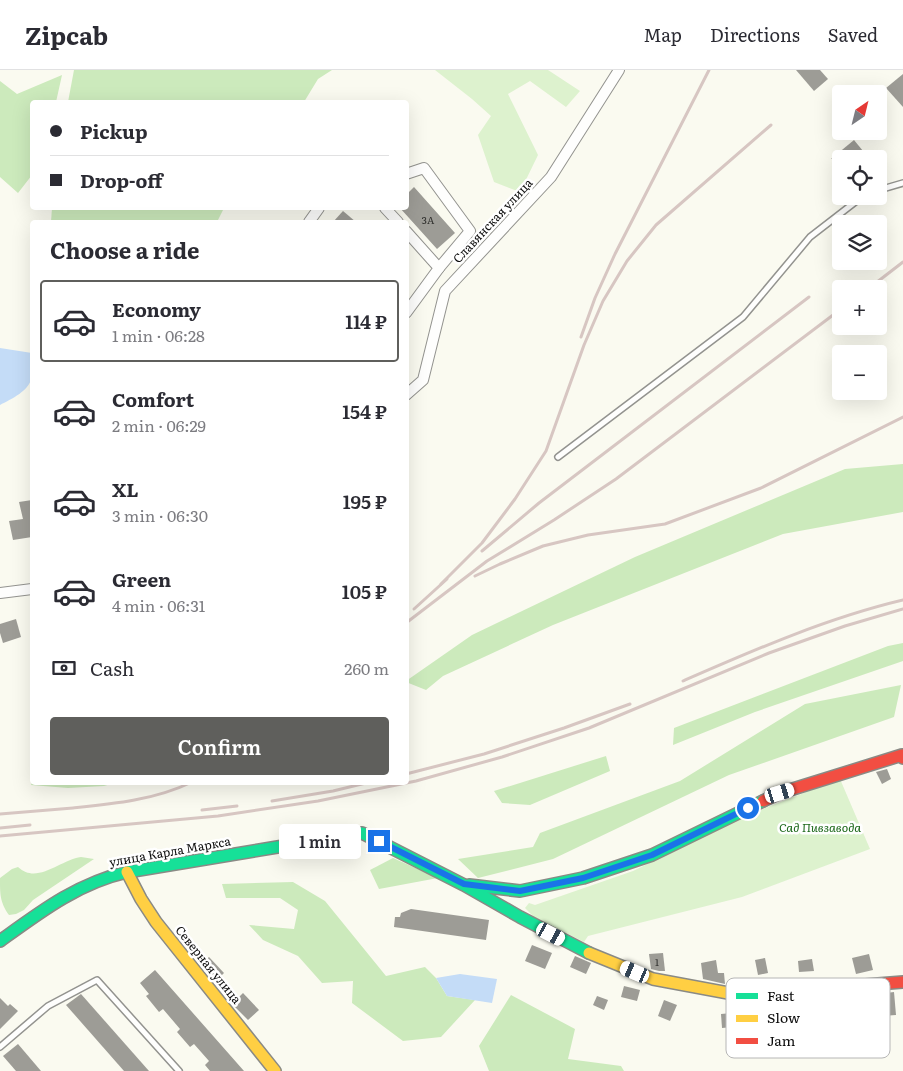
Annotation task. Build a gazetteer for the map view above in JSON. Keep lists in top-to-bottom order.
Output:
{
  "streets": {
    "street": ["Славянская улица", "улица Карла Маркса", "Северная улица"]
  },
  "crossings": [
    ["улица Карла Маркса", "Северная улица"]
  ],
  "parks": ["Сад Пивзавода"],
  "house_numbers": ["3А", "1"],
  "legend": ["Fast", "Slow", "Jam"],
  "north": "top right",
  "page": {
    "header": "Zipcab",
    "nav": ["Map", "Directions", "Saved"],
    "map_buttons": ["+", "−"],
    "banner": ["Pickup", "Drop-off"],
    "heading": "Choose a ride",
    "list": [
      {
        "name": "Economy",
        "note": "1 min · 06:28",
        "value": "114 ₽"
      },
      {
        "name": "Comfort",
        "note": "2 min · 06:29",
        "value": "154 ₽"
      },
      {
        "name": "XL",
        "note": "3 min · 06:30",
        "value": "195 ₽"
      },
      {
        "name": "Green",
        "note": "4 min · 06:31",
        "value": "105 ₽"
      }
    ],
    "pay": ["Cash", "260 m"],
    "buttons": "Confirm",
    "bubble": "1 min"
  }
}
